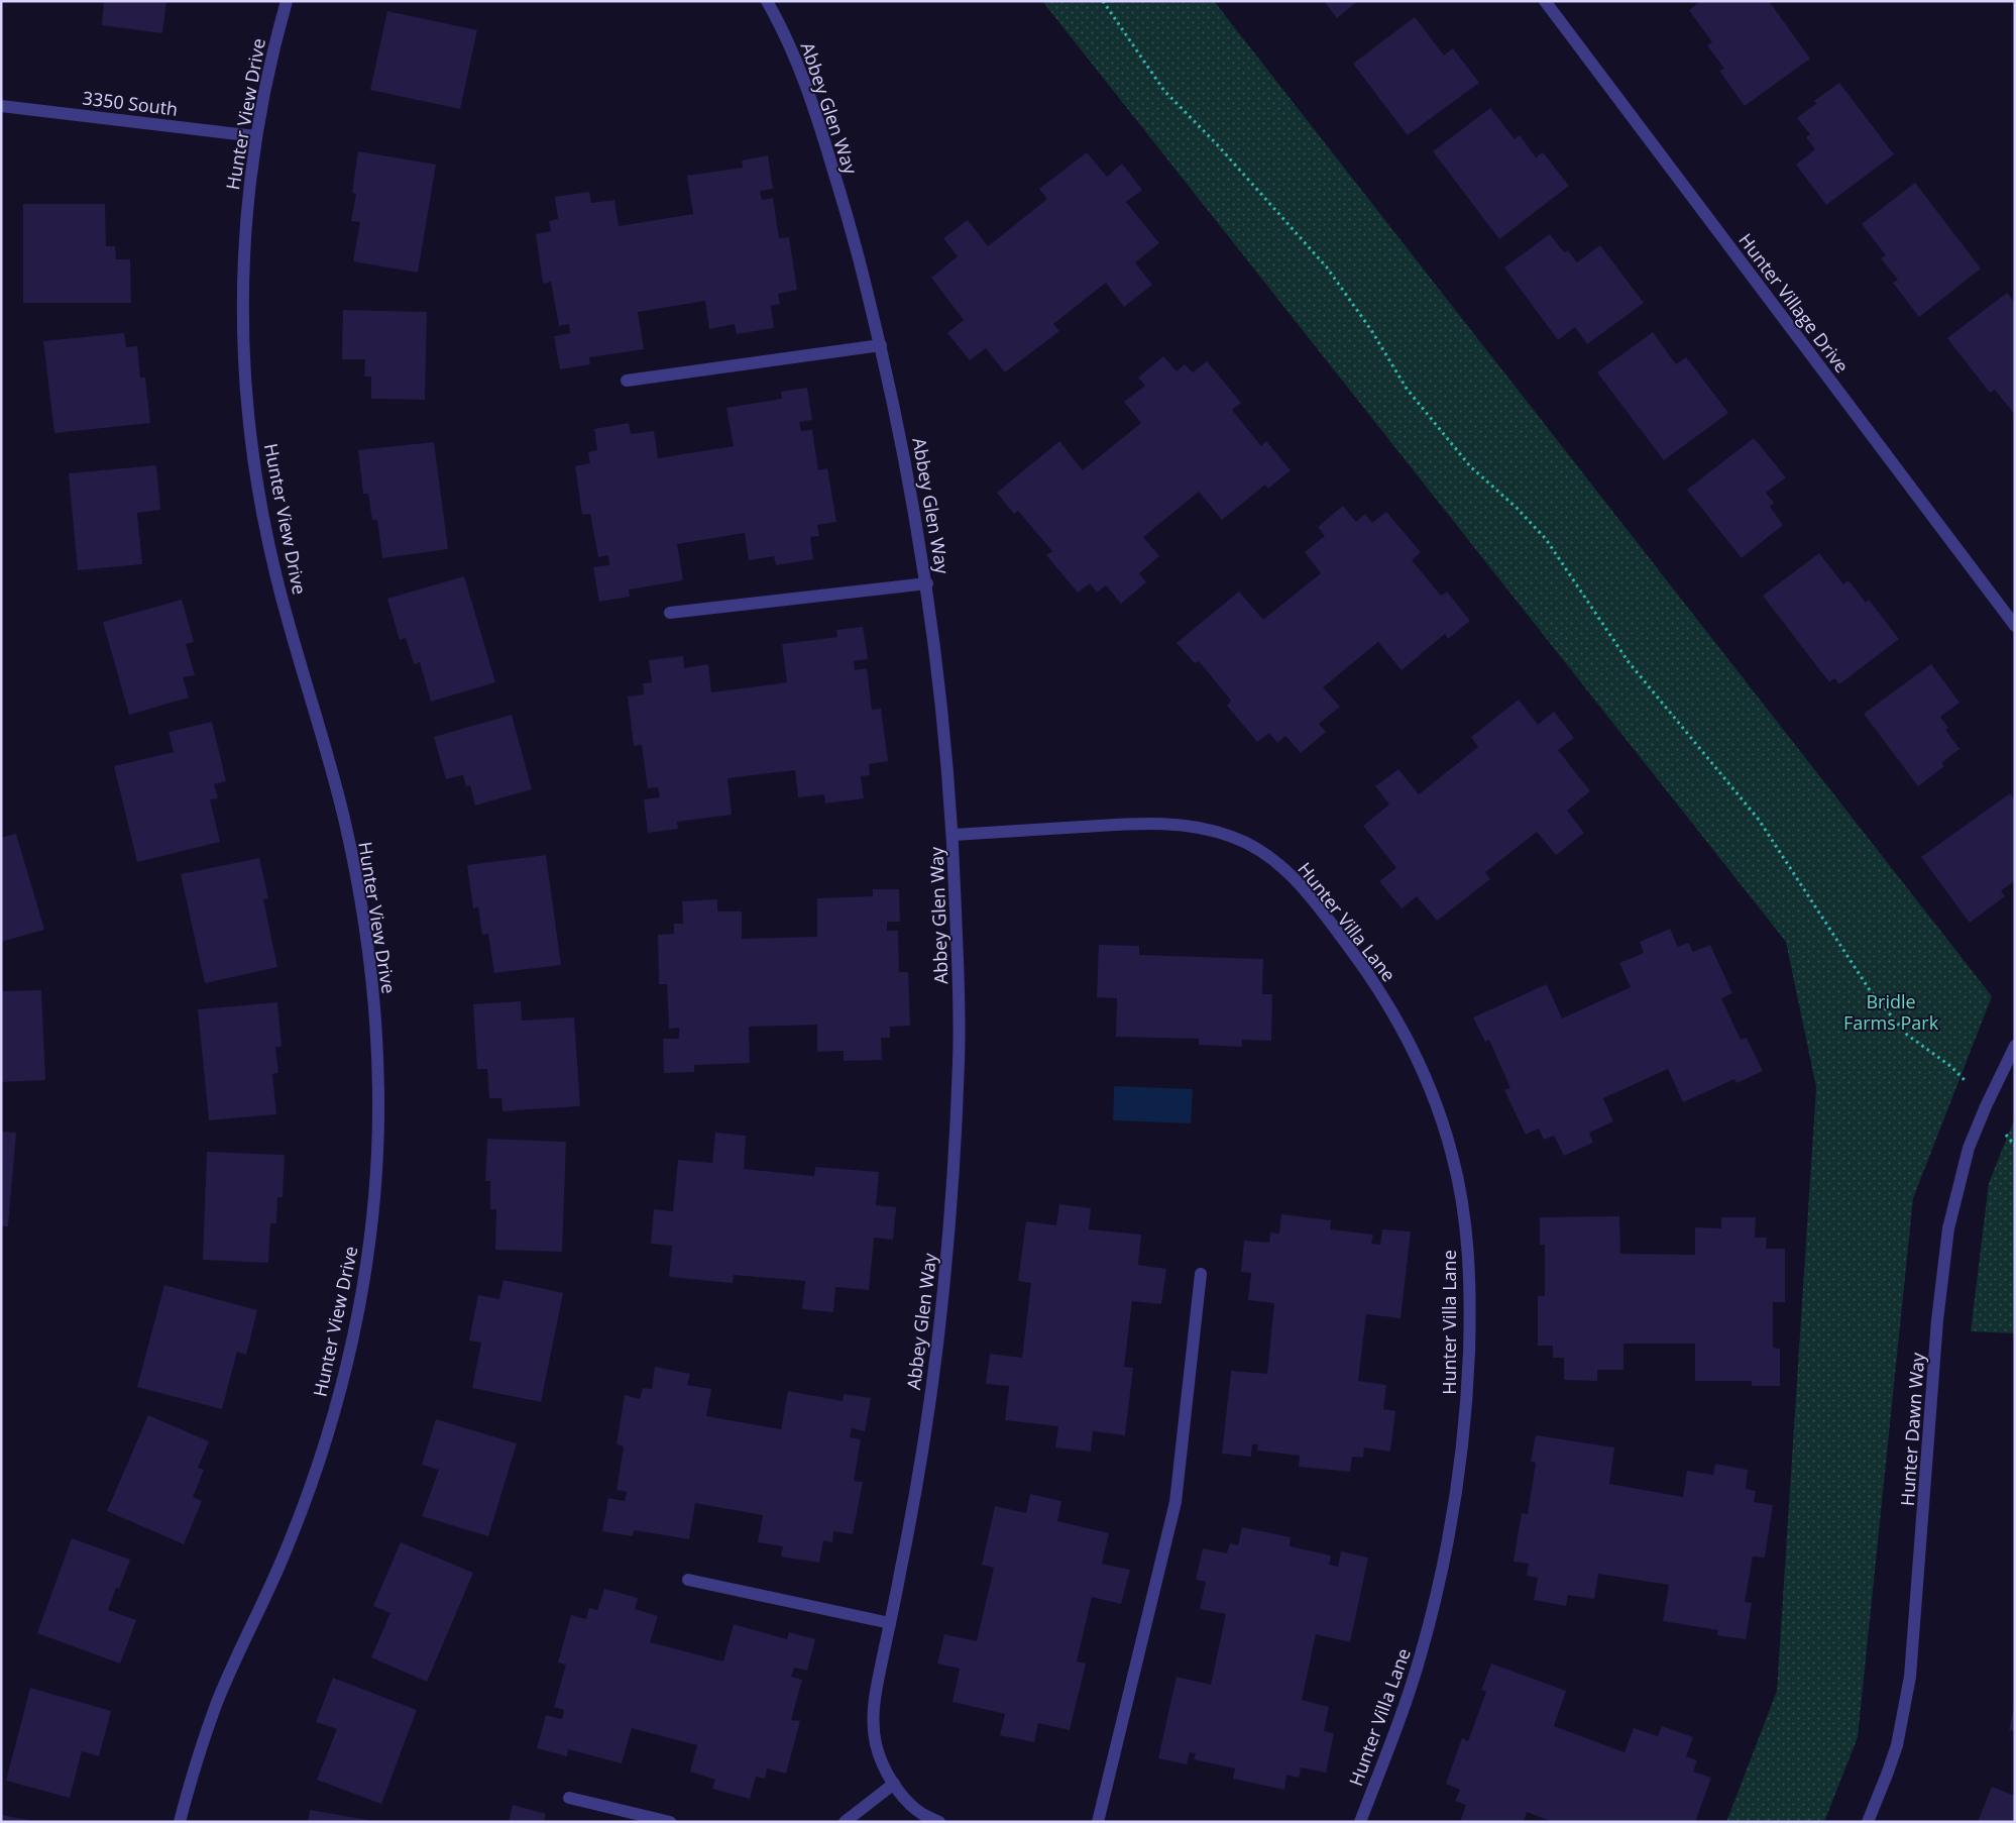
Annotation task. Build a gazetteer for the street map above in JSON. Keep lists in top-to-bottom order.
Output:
{
  "streets": {
    "street": [
      "3350 South",
      "Abbey Glen Way",
      "Hunter View Drive",
      "Hunter Village Drive",
      "Hunter Villa Lane",
      "Hunter Dawn Way"
    ]
  },
  "crossings": [
    ["3350 South", "Hunter View Drive"],
    ["Abbey Glen Way", "Hunter Villa Lane"]
  ],
  "parks": ["Bridle Farms Park"]
}
